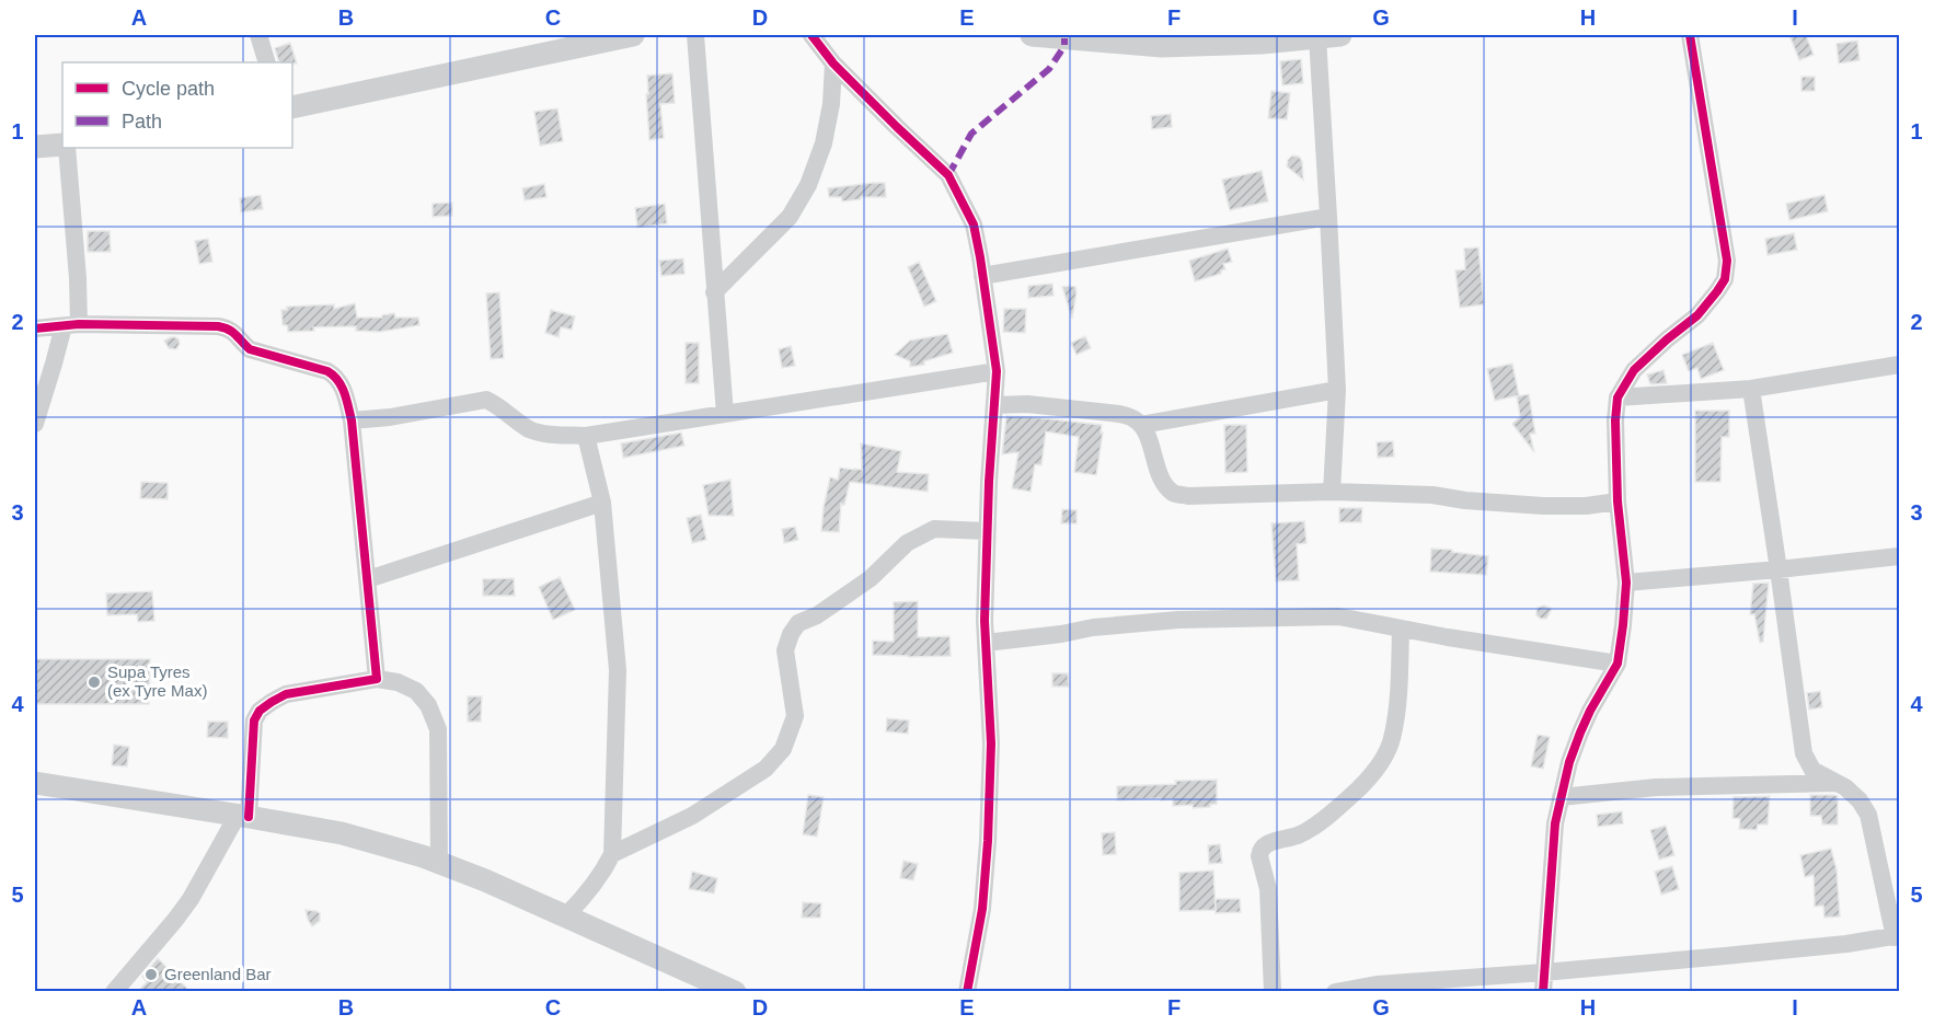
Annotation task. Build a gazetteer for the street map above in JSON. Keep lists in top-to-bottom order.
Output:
{
  "places": ["Supa Tyres (ex Tyre Max)", "Greenland Bar"],
  "legend": ["Cycle path", "Path"],
  "grid": {
    "columns": [
      "A",
      "B",
      "C",
      "D",
      "E",
      "F",
      "G",
      "H",
      "I"
    ],
    "rows": [
      "1",
      "2",
      "3",
      "4",
      "5"
    ]
  }
}
